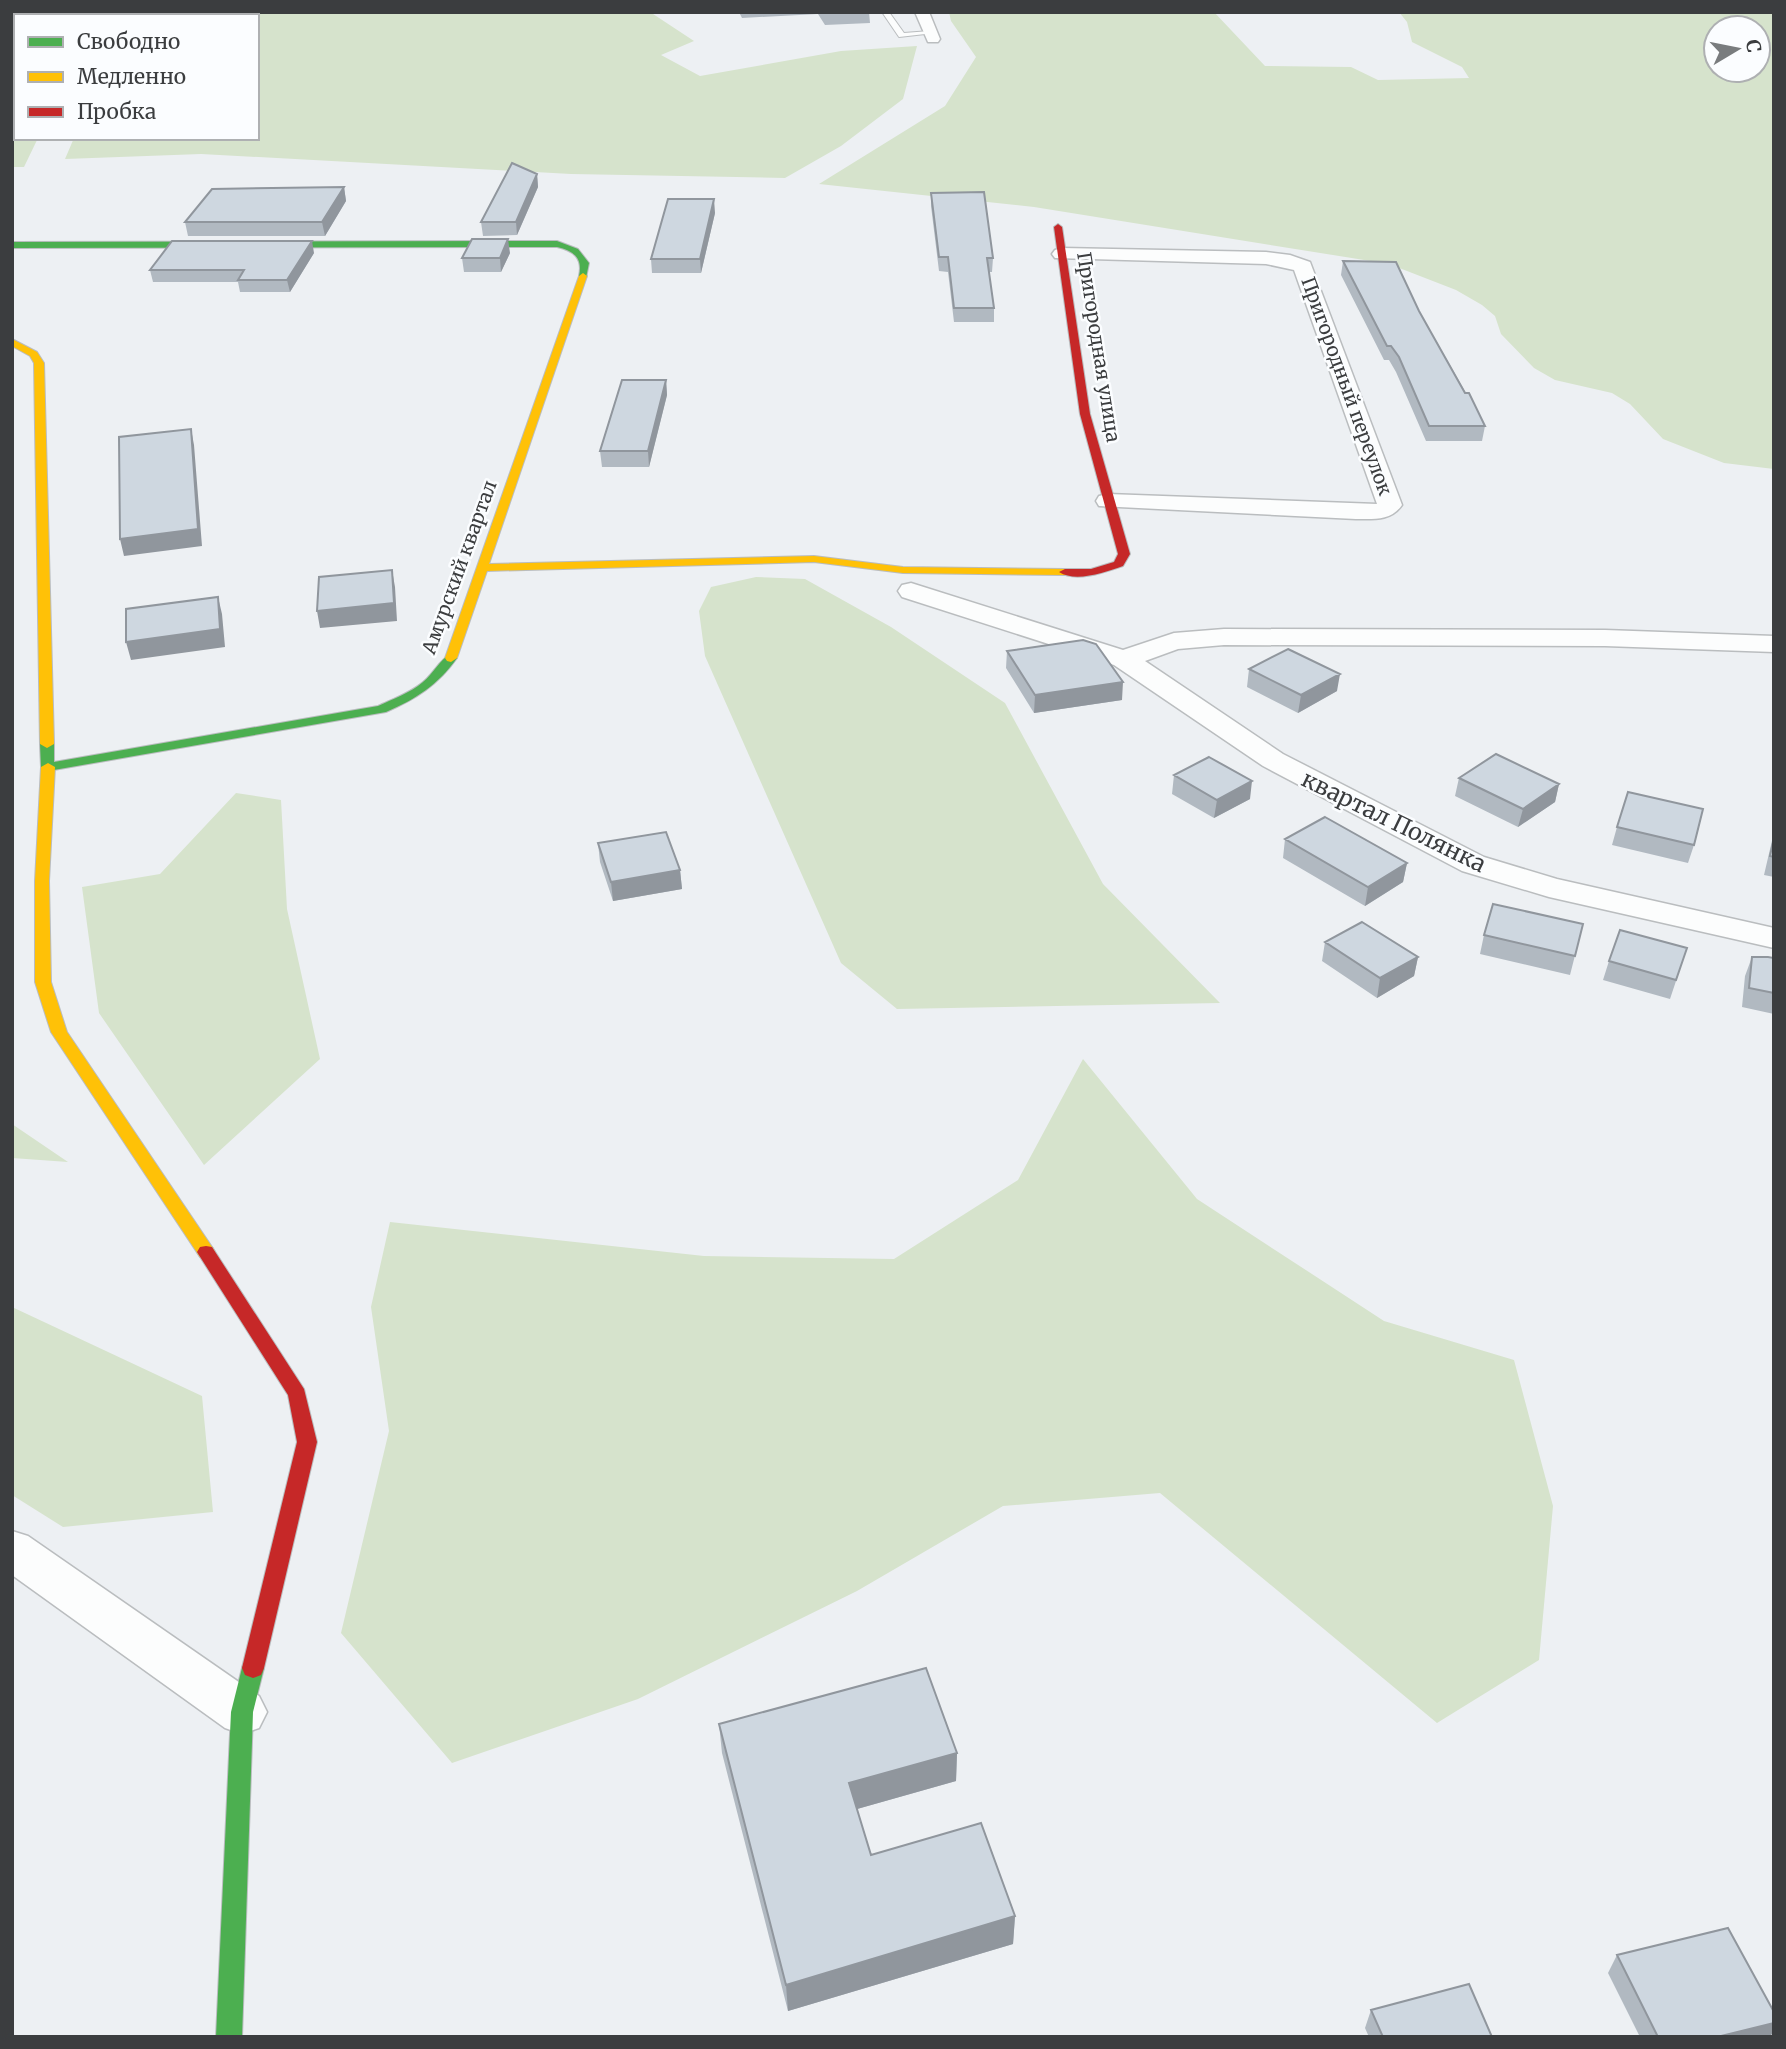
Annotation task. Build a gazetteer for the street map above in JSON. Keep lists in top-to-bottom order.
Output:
{
  "streets": {
    "street": [
      "Пригородная улица",
      "Пригородный переулок",
      "Амурский квартал",
      "квартал Полянка"
    ]
  },
  "crossings": [
    ["Пригородная улица", "Пригородный переулок"],
    ["Пригородная улица", "Амурский квартал"]
  ],
  "legend": ["Свободно", "Медленно", "Пробка"],
  "north": "right"
}
